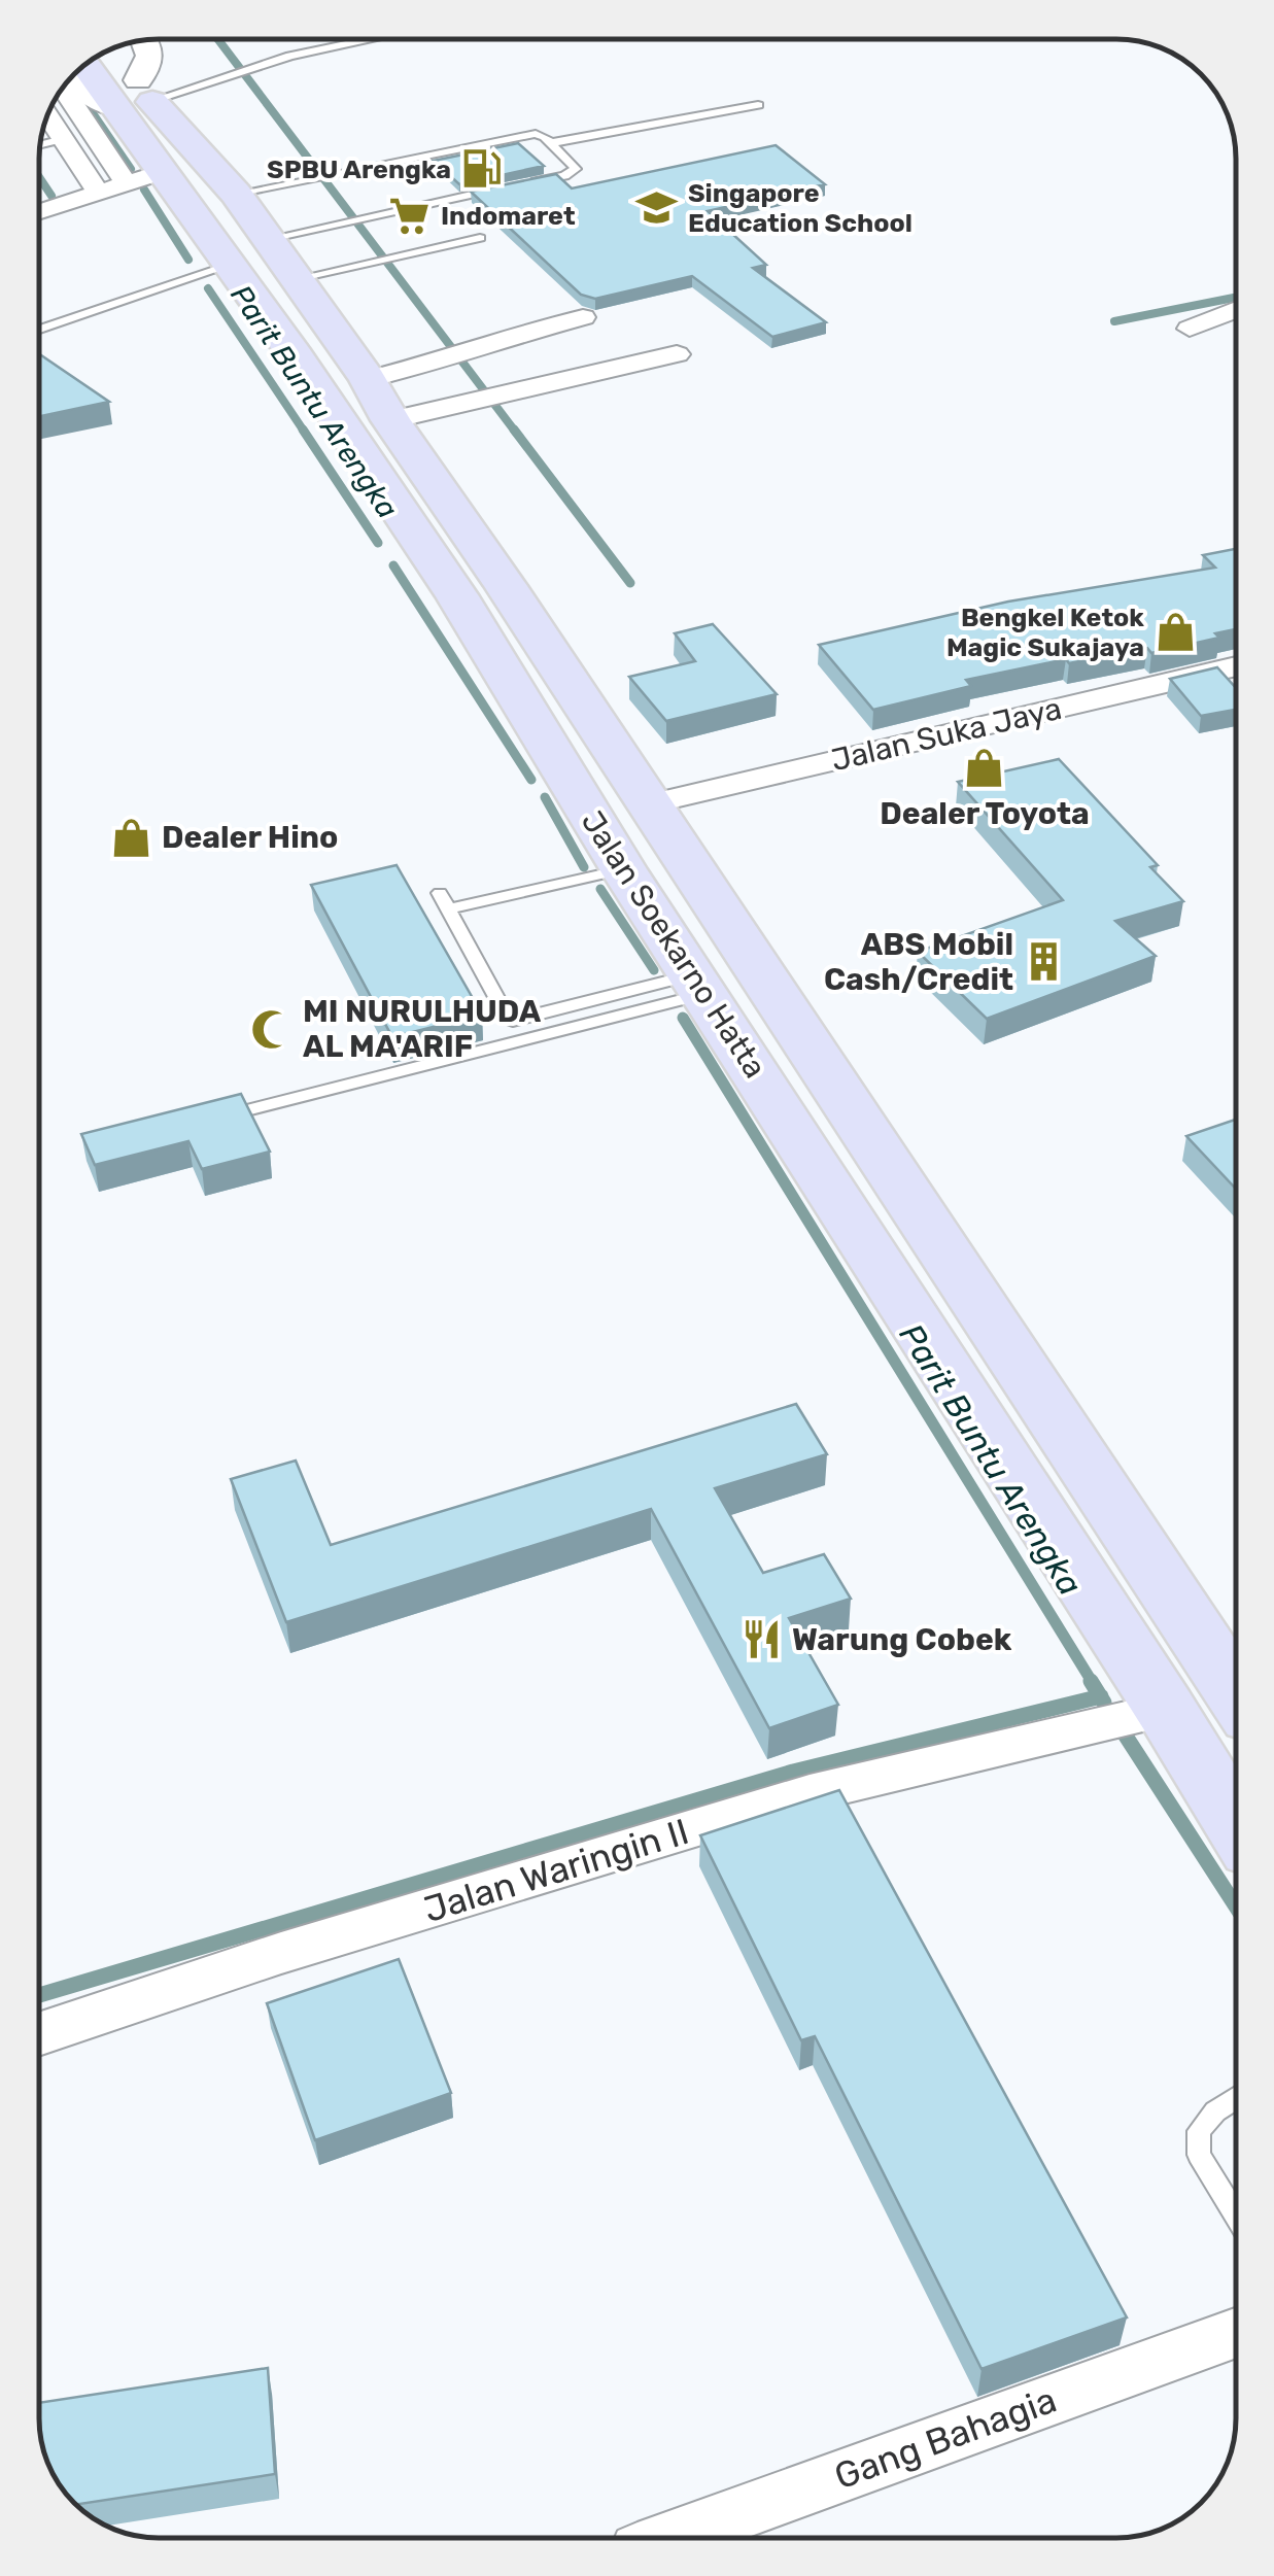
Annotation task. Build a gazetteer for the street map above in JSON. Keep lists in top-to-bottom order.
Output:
{
  "streets": {
    "main road": ["Jalan Soekarno Hatta"],
    "street": ["Jalan Suka Jaya", "Jalan Waringin II", "Gang Bahagia"]
  },
  "crossings": [
    ["Jalan Suka Jaya", "Jalan Soekarno Hatta"],
    ["Jalan Soekarno Hatta", "Jalan Waringin II"]
  ],
  "water": ["Parit Buntu Arengka"],
  "places": {
    "fuel station": ["SPBU Arengka"],
    "school or university": ["Singapore Education School"],
    "supermarket": ["Indomaret"],
    "shop": ["Bengkel Ketok Magic Sukajaya", "Dealer Toyota", "Dealer Hino"],
    "building": ["ABS Mobil Cash/Credit"],
    "mosque": ["MI NURULHUDA AL MA'ARIF"],
    "restaurant": ["Warung Cobek"]
  }
}
